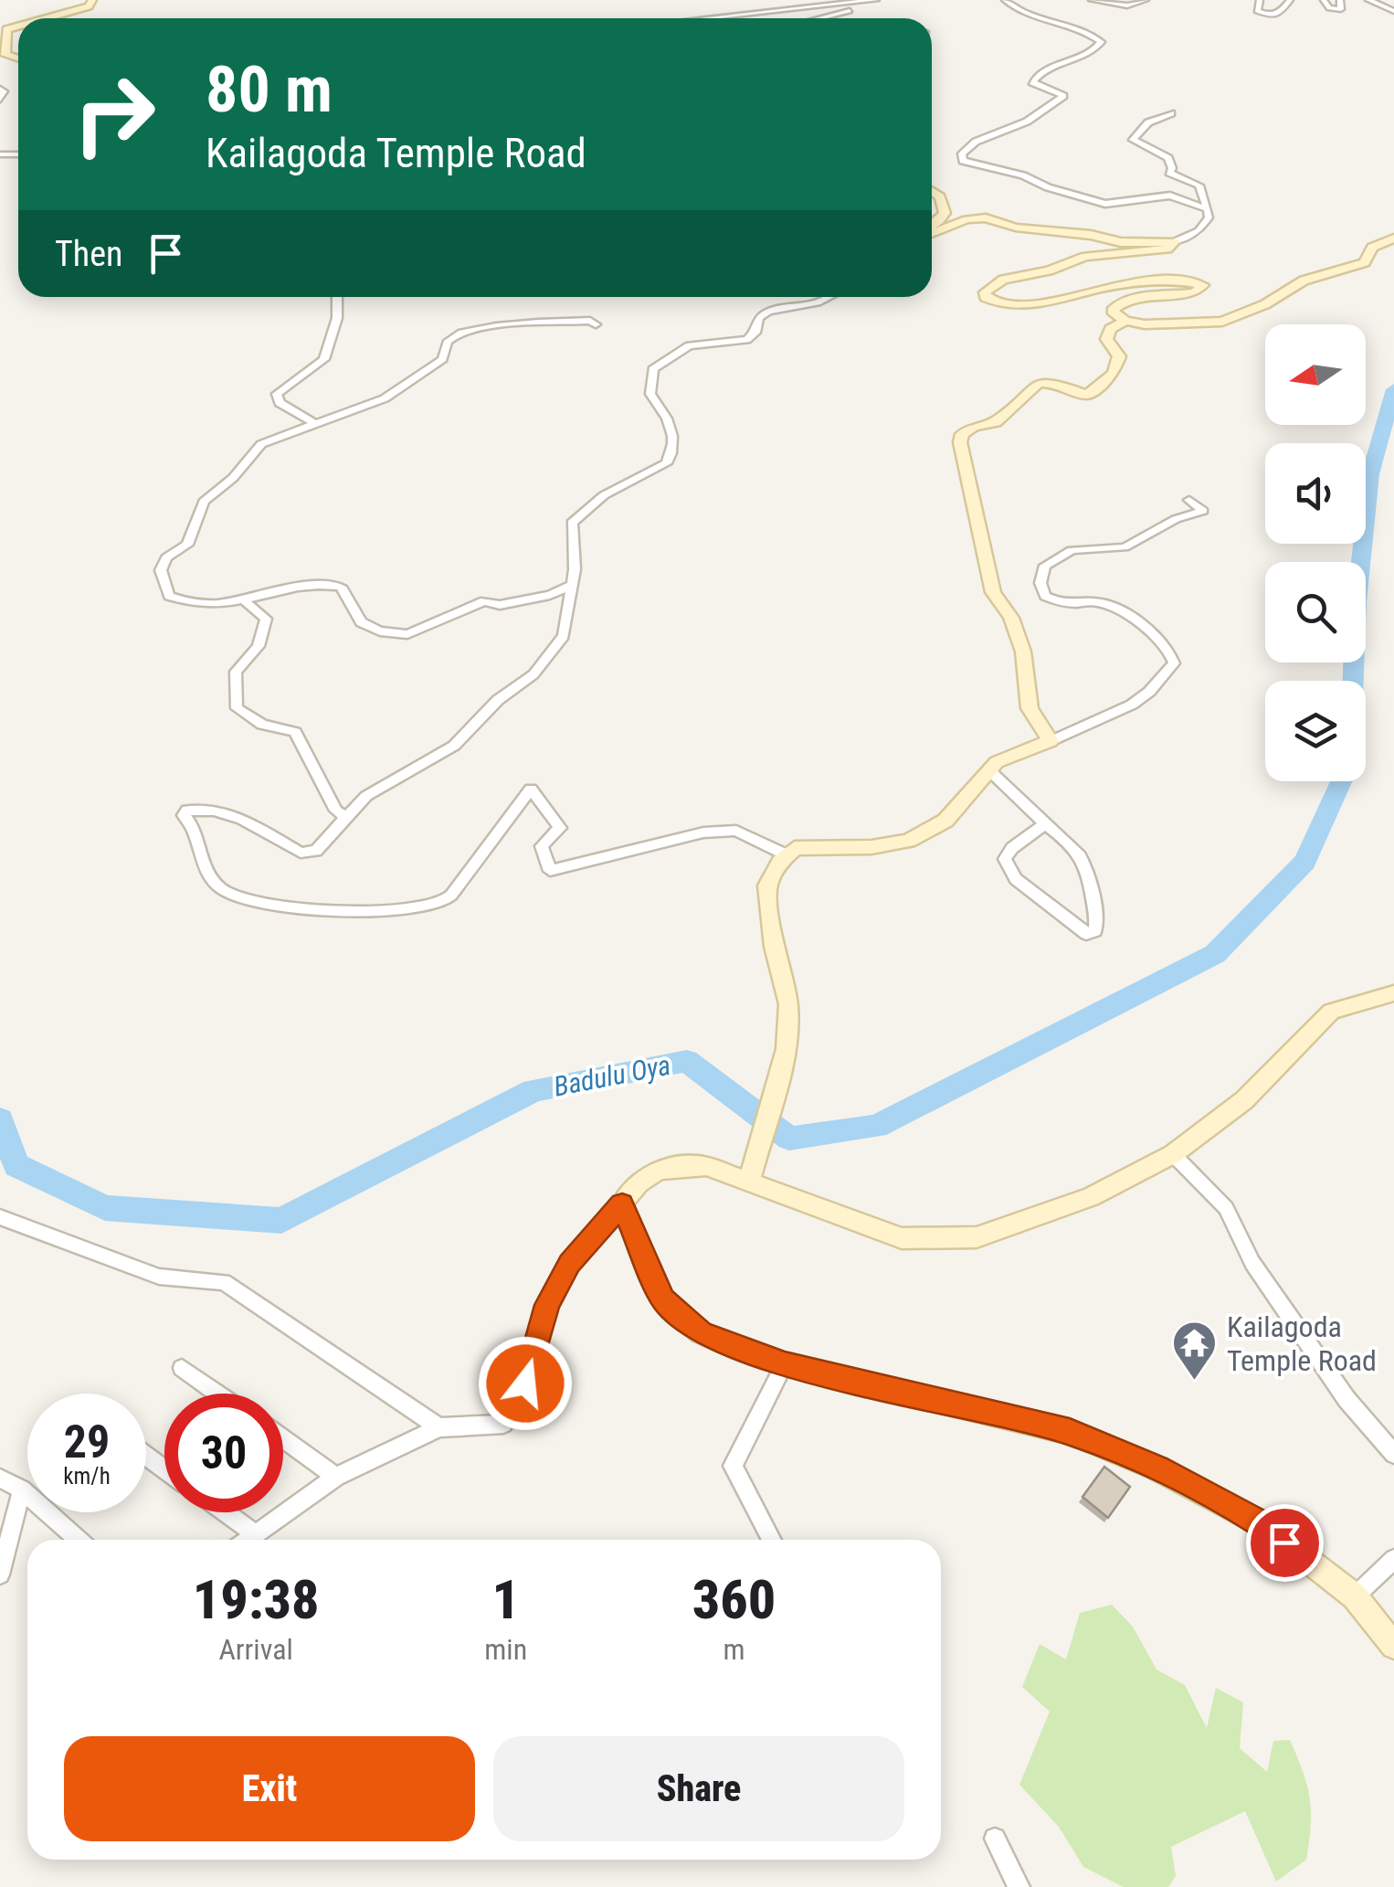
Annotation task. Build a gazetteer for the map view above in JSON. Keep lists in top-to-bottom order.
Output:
{
  "water": ["Badulu Oya"],
  "places": {
    "temple": ["Kailagoda Temple Road"]
  },
  "north": "left",
  "page": {
    "turn": ["80 m", "Kailagoda Temple Road"],
    "then": "Then",
    "speed": "29 km/h",
    "limit": "30",
    "eta": [
      "19:38",
      "Arrival",
      "1",
      "min",
      "360",
      "m"
    ],
    "buttons": ["Exit", "Share"]
  }
}
